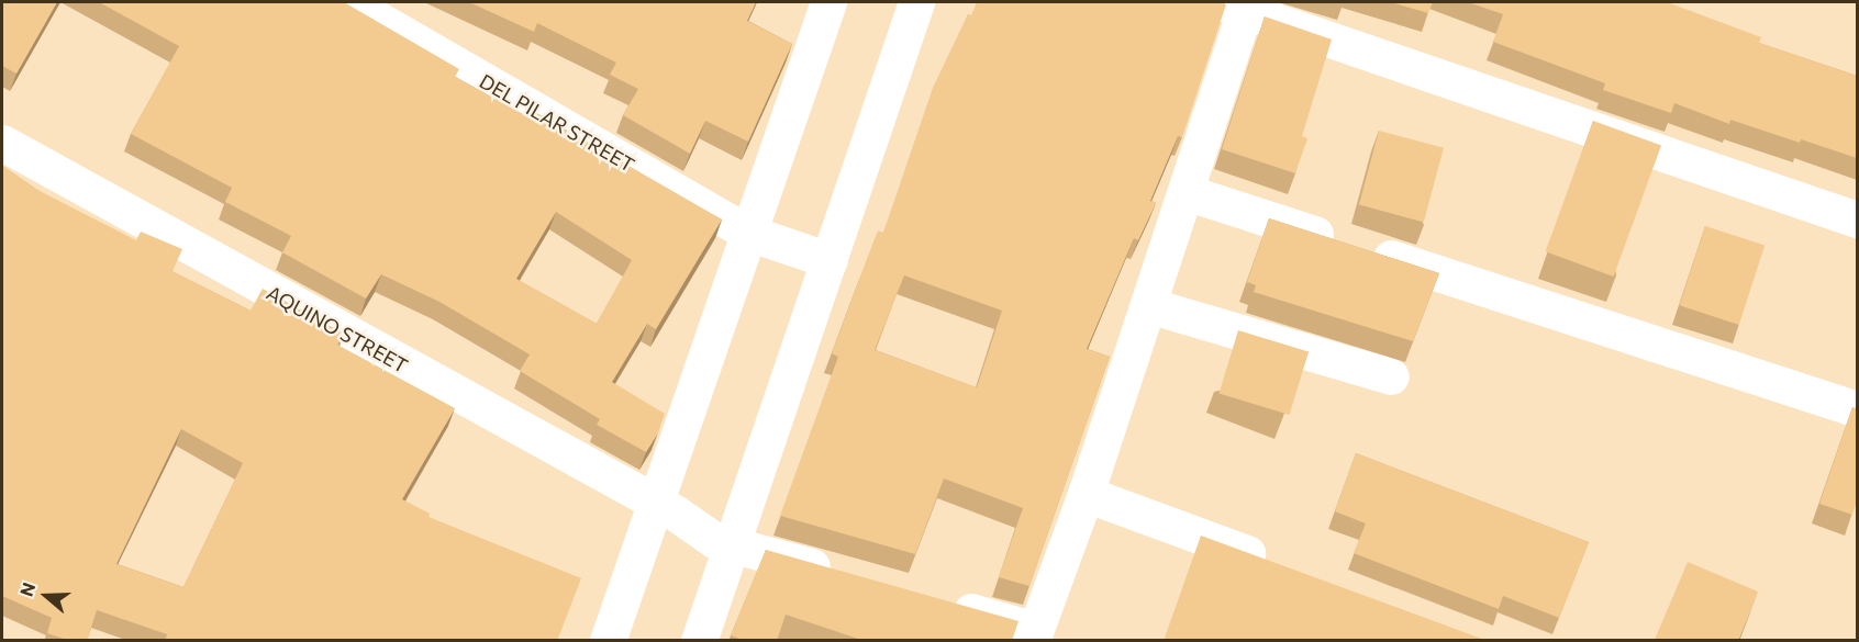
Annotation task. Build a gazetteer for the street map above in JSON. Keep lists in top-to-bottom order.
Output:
{
  "streets": {
    "street": ["DEL PILAR STREET", "AQUINO STREET"]
  },
  "north": "left"
}
